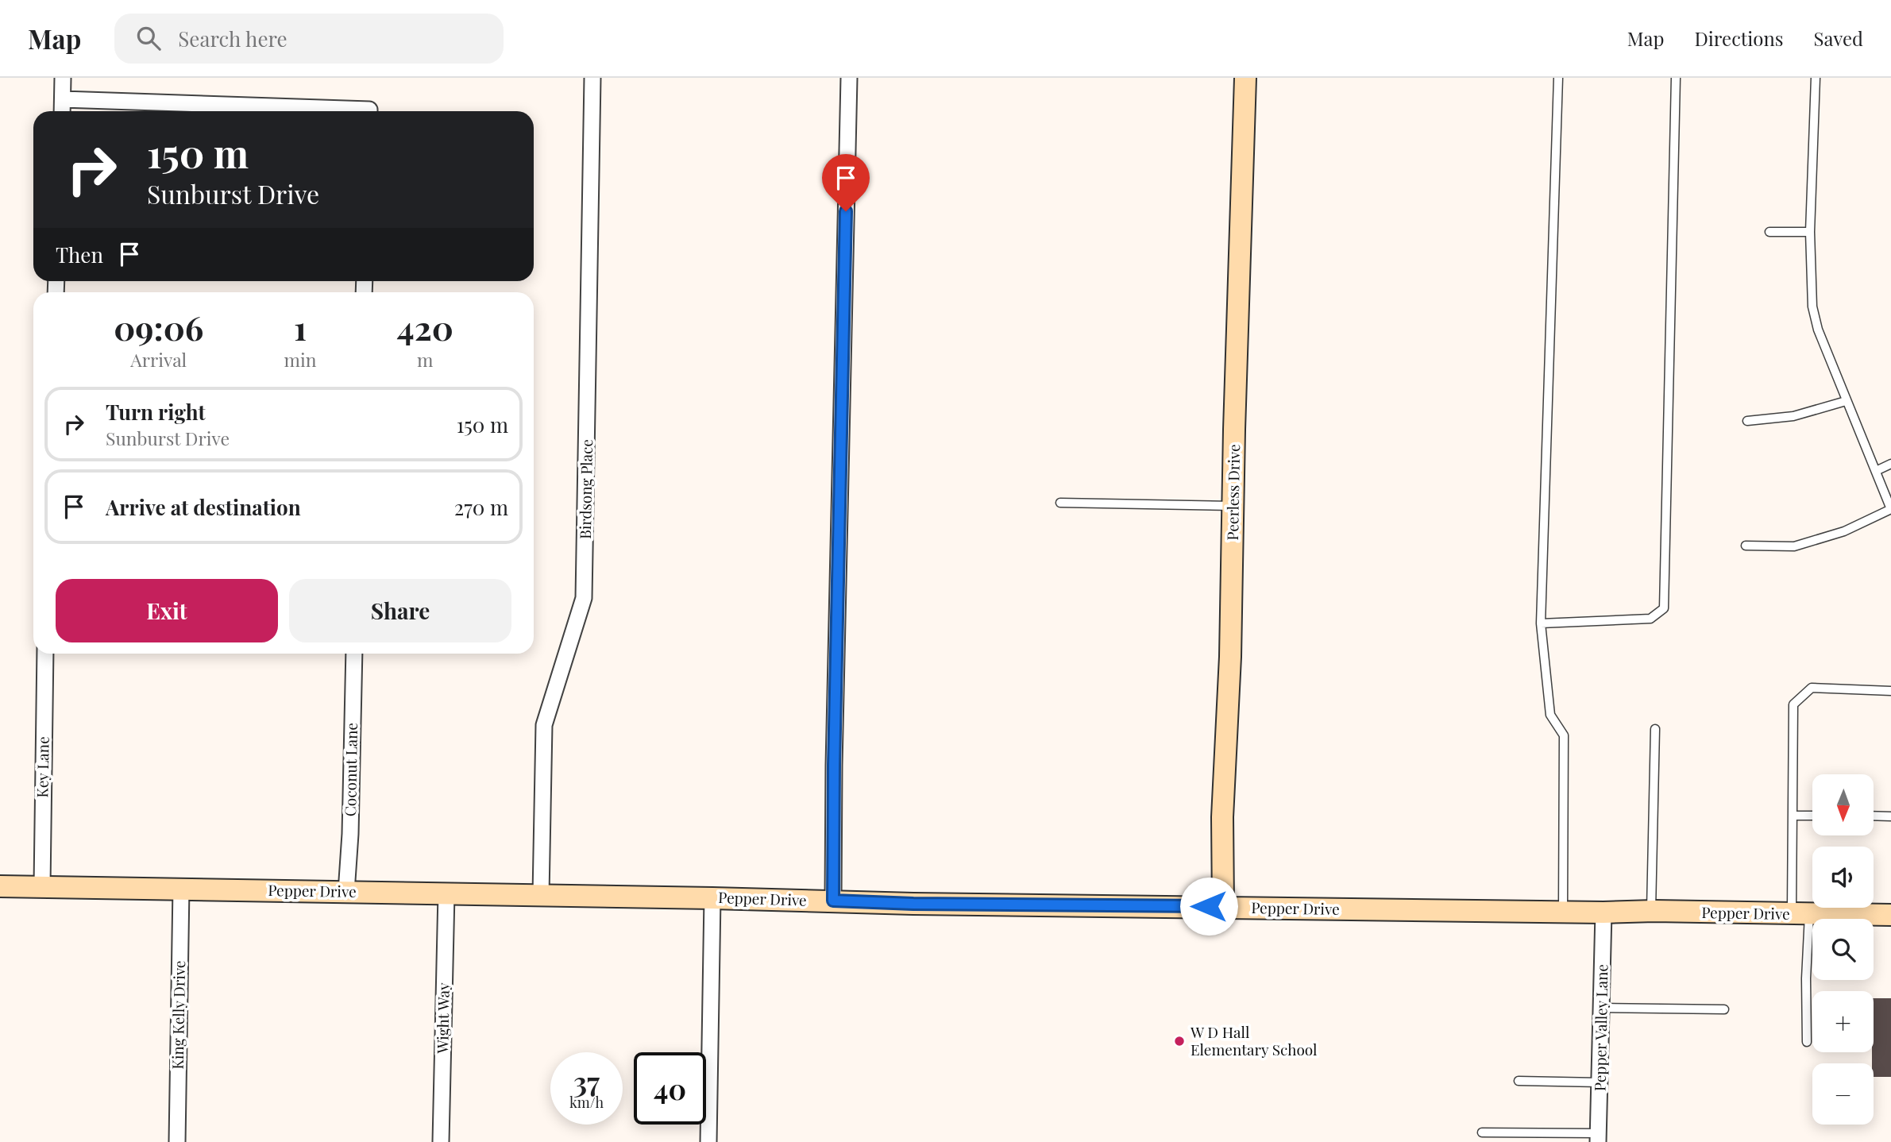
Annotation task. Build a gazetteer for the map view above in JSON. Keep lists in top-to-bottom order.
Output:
{
  "streets": {
    "street": [
      "Birdsong Place",
      "Peerless Drive",
      "Key Lane",
      "Coconut Lane",
      "Pepper Drive",
      "King Kelly Drive",
      "Wight Way",
      "Pepper Valley Lane"
    ]
  },
  "crossings": [
    ["Birdsong Place", "Pepper Drive"],
    ["Peerless Drive", "Pepper Drive"],
    ["Key Lane", "Pepper Drive"],
    ["Coconut Lane", "Pepper Drive"],
    ["Pepper Drive", "King Kelly Drive"],
    ["Pepper Drive", "Wight Way"],
    ["Pepper Drive", "Pepper Valley Lane"]
  ],
  "places": ["W D Hall Elementary School"],
  "north": "bottom",
  "page": {
    "header": "Map",
    "search": "Search here",
    "nav": ["Map", "Directions", "Saved"],
    "turn": ["150 m", "Sunburst Drive"],
    "then": "Then",
    "eta": [
      "09:06",
      "Arrival",
      "1",
      "min",
      "420",
      "m"
    ],
    "list": [
      {
        "name": "Turn right",
        "note": "Sunburst Drive",
        "value": "150 m"
      },
      {
        "name": "Arrive at destination",
        "value": "270 m"
      }
    ],
    "buttons": ["Exit", "Share"],
    "map_buttons": ["+", "−"],
    "speed": "37 km/h",
    "limit": "40"
  }
}
